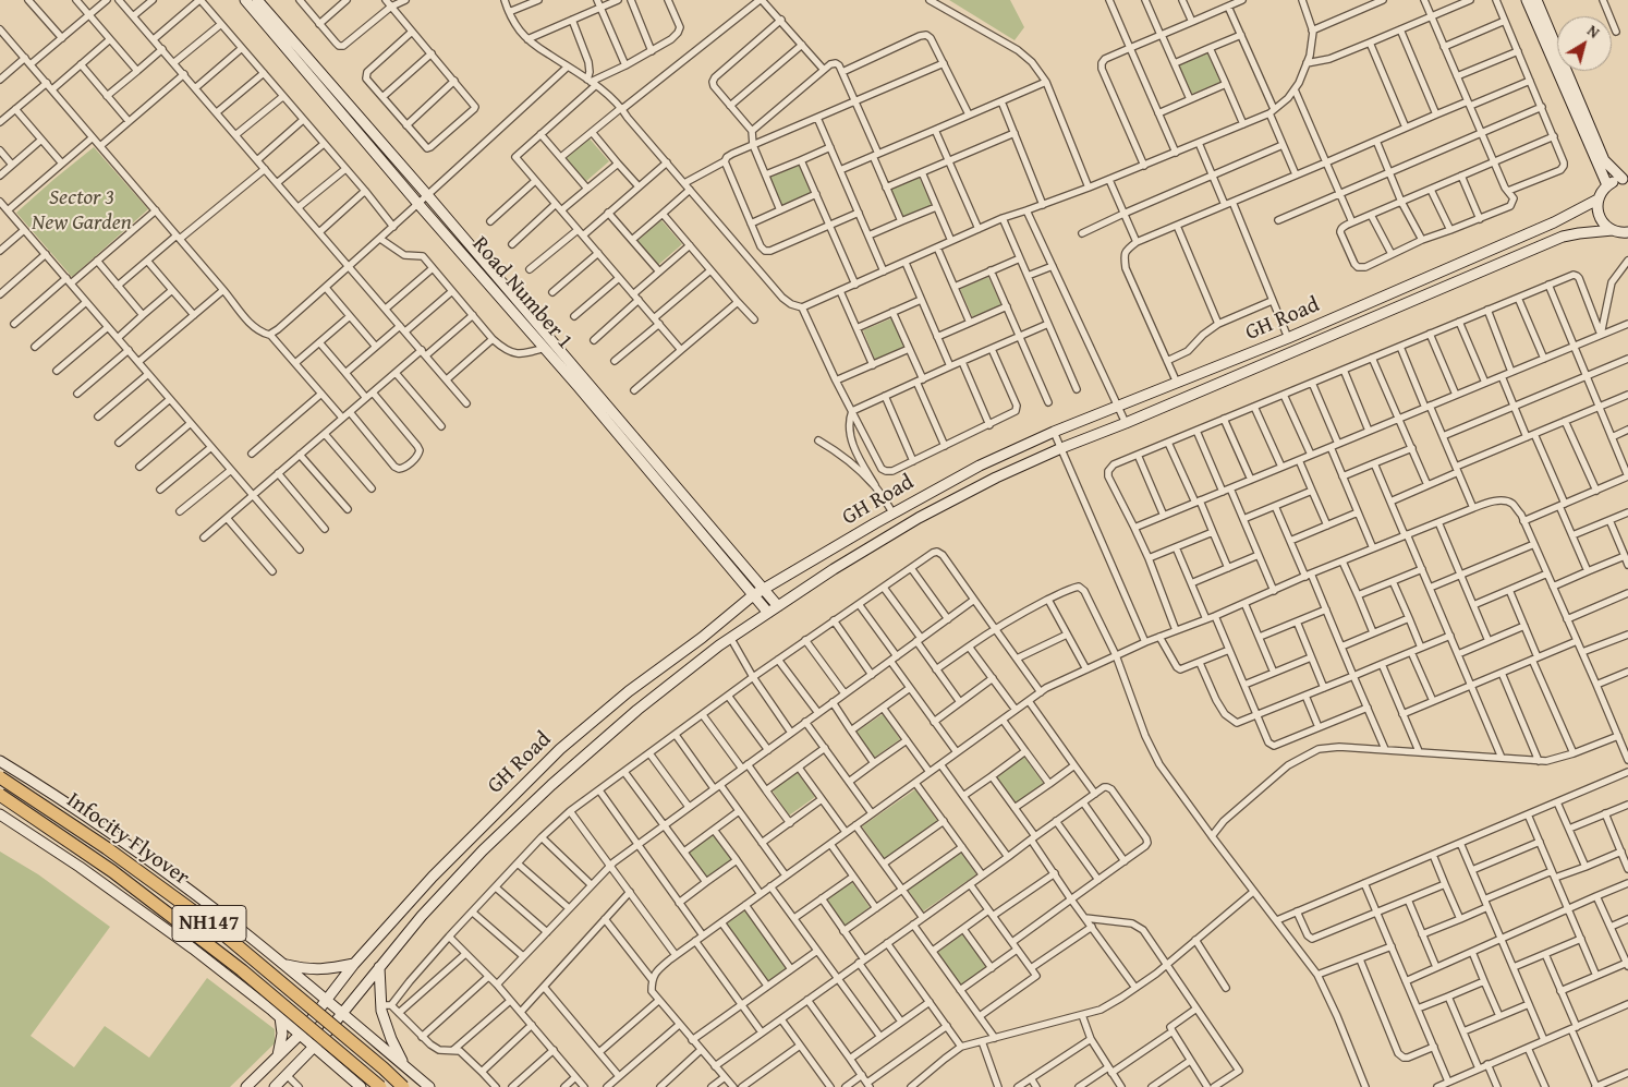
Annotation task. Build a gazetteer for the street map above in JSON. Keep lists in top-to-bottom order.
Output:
{
  "streets": {
    "highway": ["Infocity Flyover", "NH147"],
    "main road": ["Road Number 1", "GH Road"]
  },
  "crossings": [
    ["Road Number 1", "GH Road"]
  ],
  "parks": ["Sector 3 New Garden"],
  "north": "top right"
}
